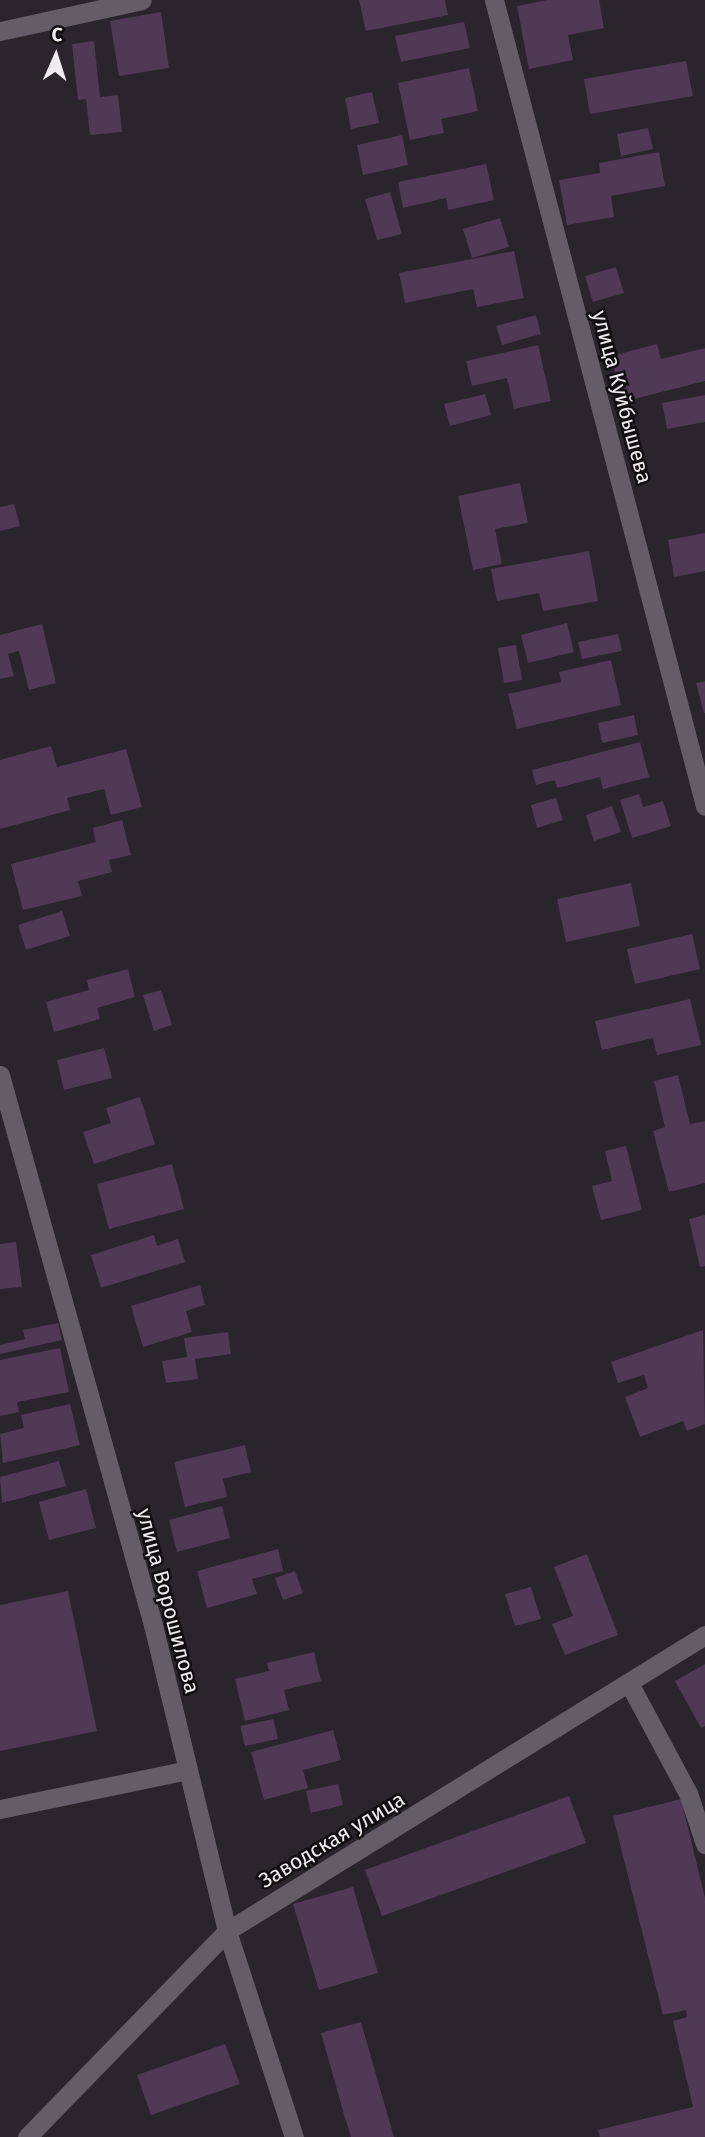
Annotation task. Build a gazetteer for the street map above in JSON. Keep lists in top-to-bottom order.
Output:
{
  "streets": {
    "street": ["улица Куйбышева", "улица Ворошилова", "Заводская улица"]
  },
  "crossings": [
    ["улица Ворошилова", "Заводская улица"]
  ],
  "north": "top"
}
